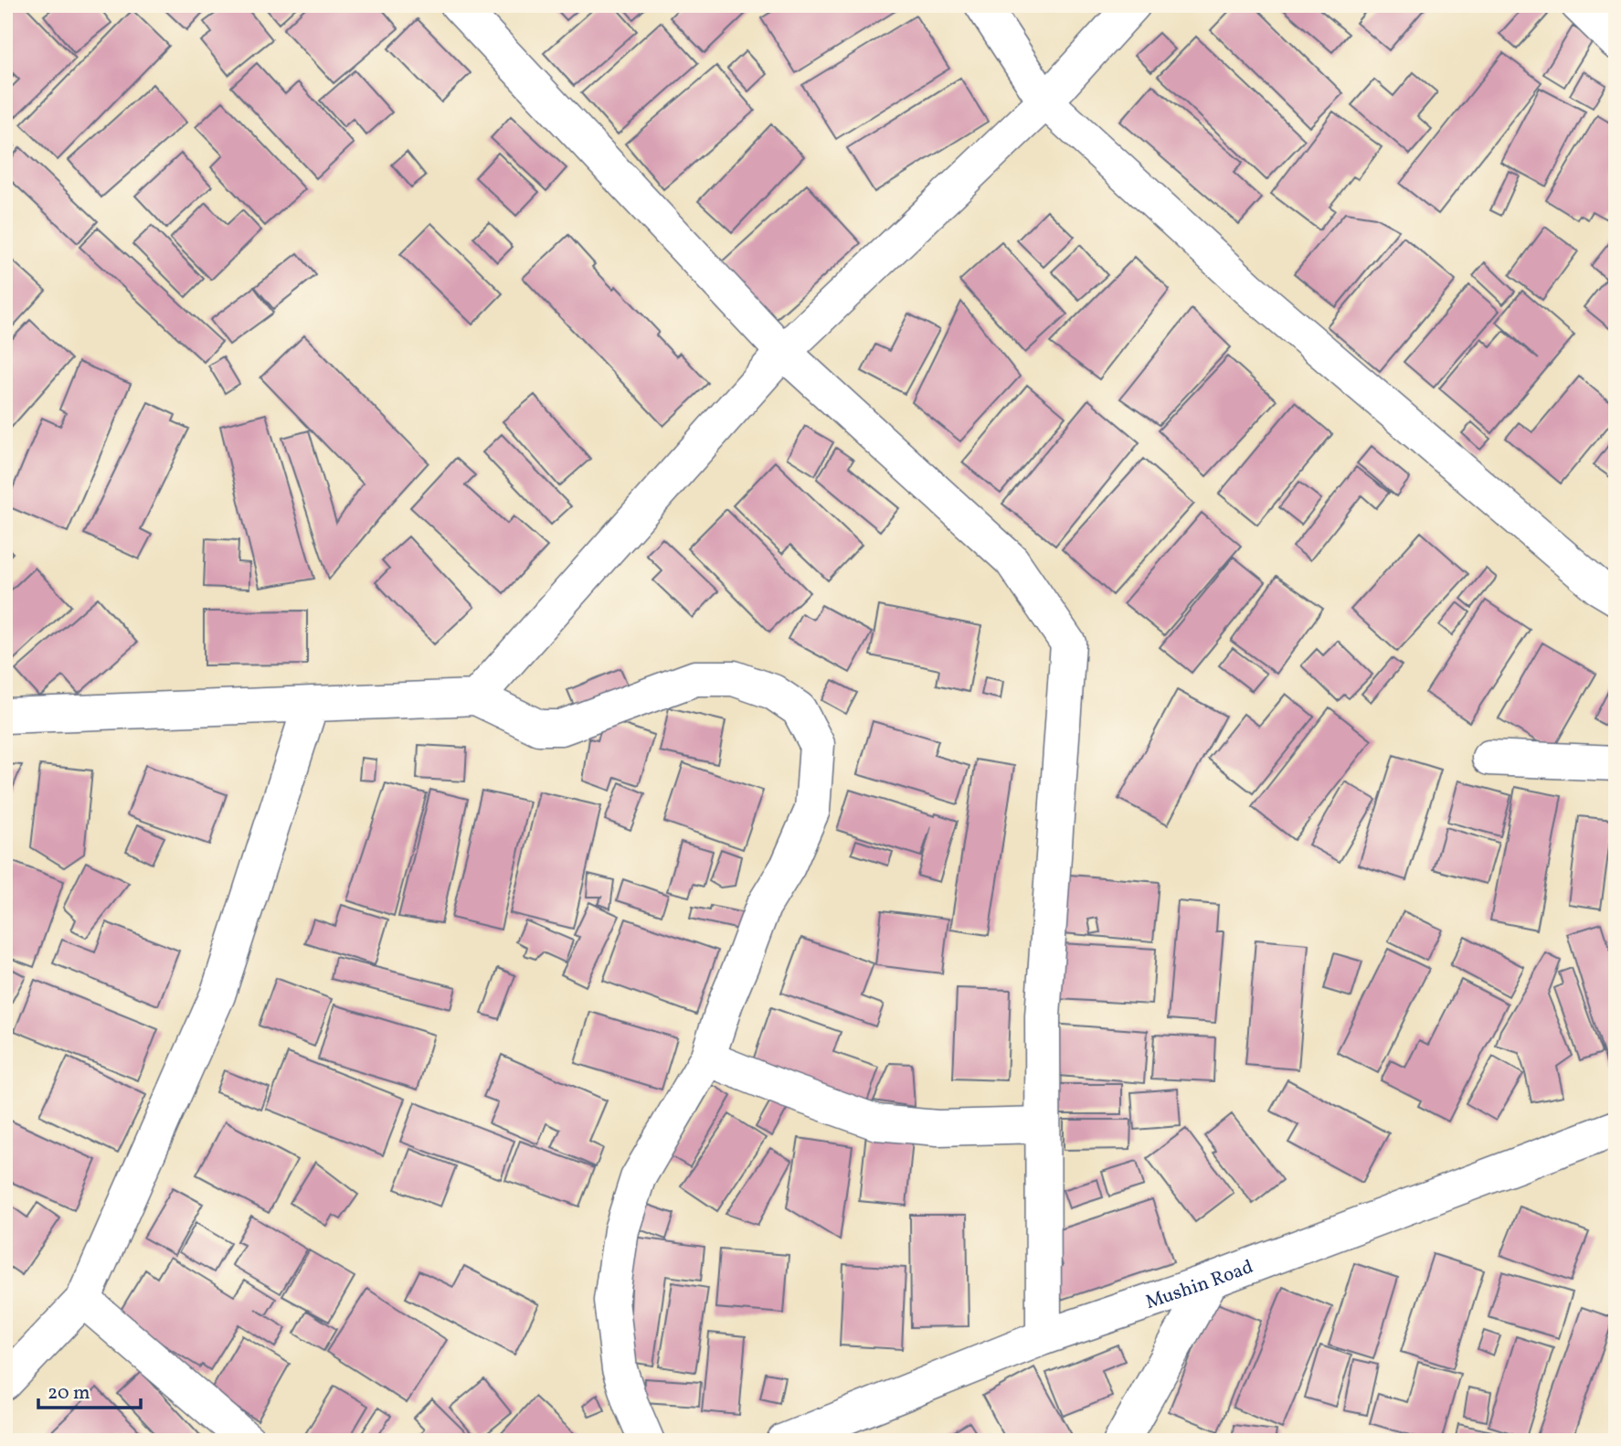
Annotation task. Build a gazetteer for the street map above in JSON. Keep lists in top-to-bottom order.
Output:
{
  "streets": {
    "street": ["Mushin Road"]
  },
  "scale_bar": "20 m"
}
